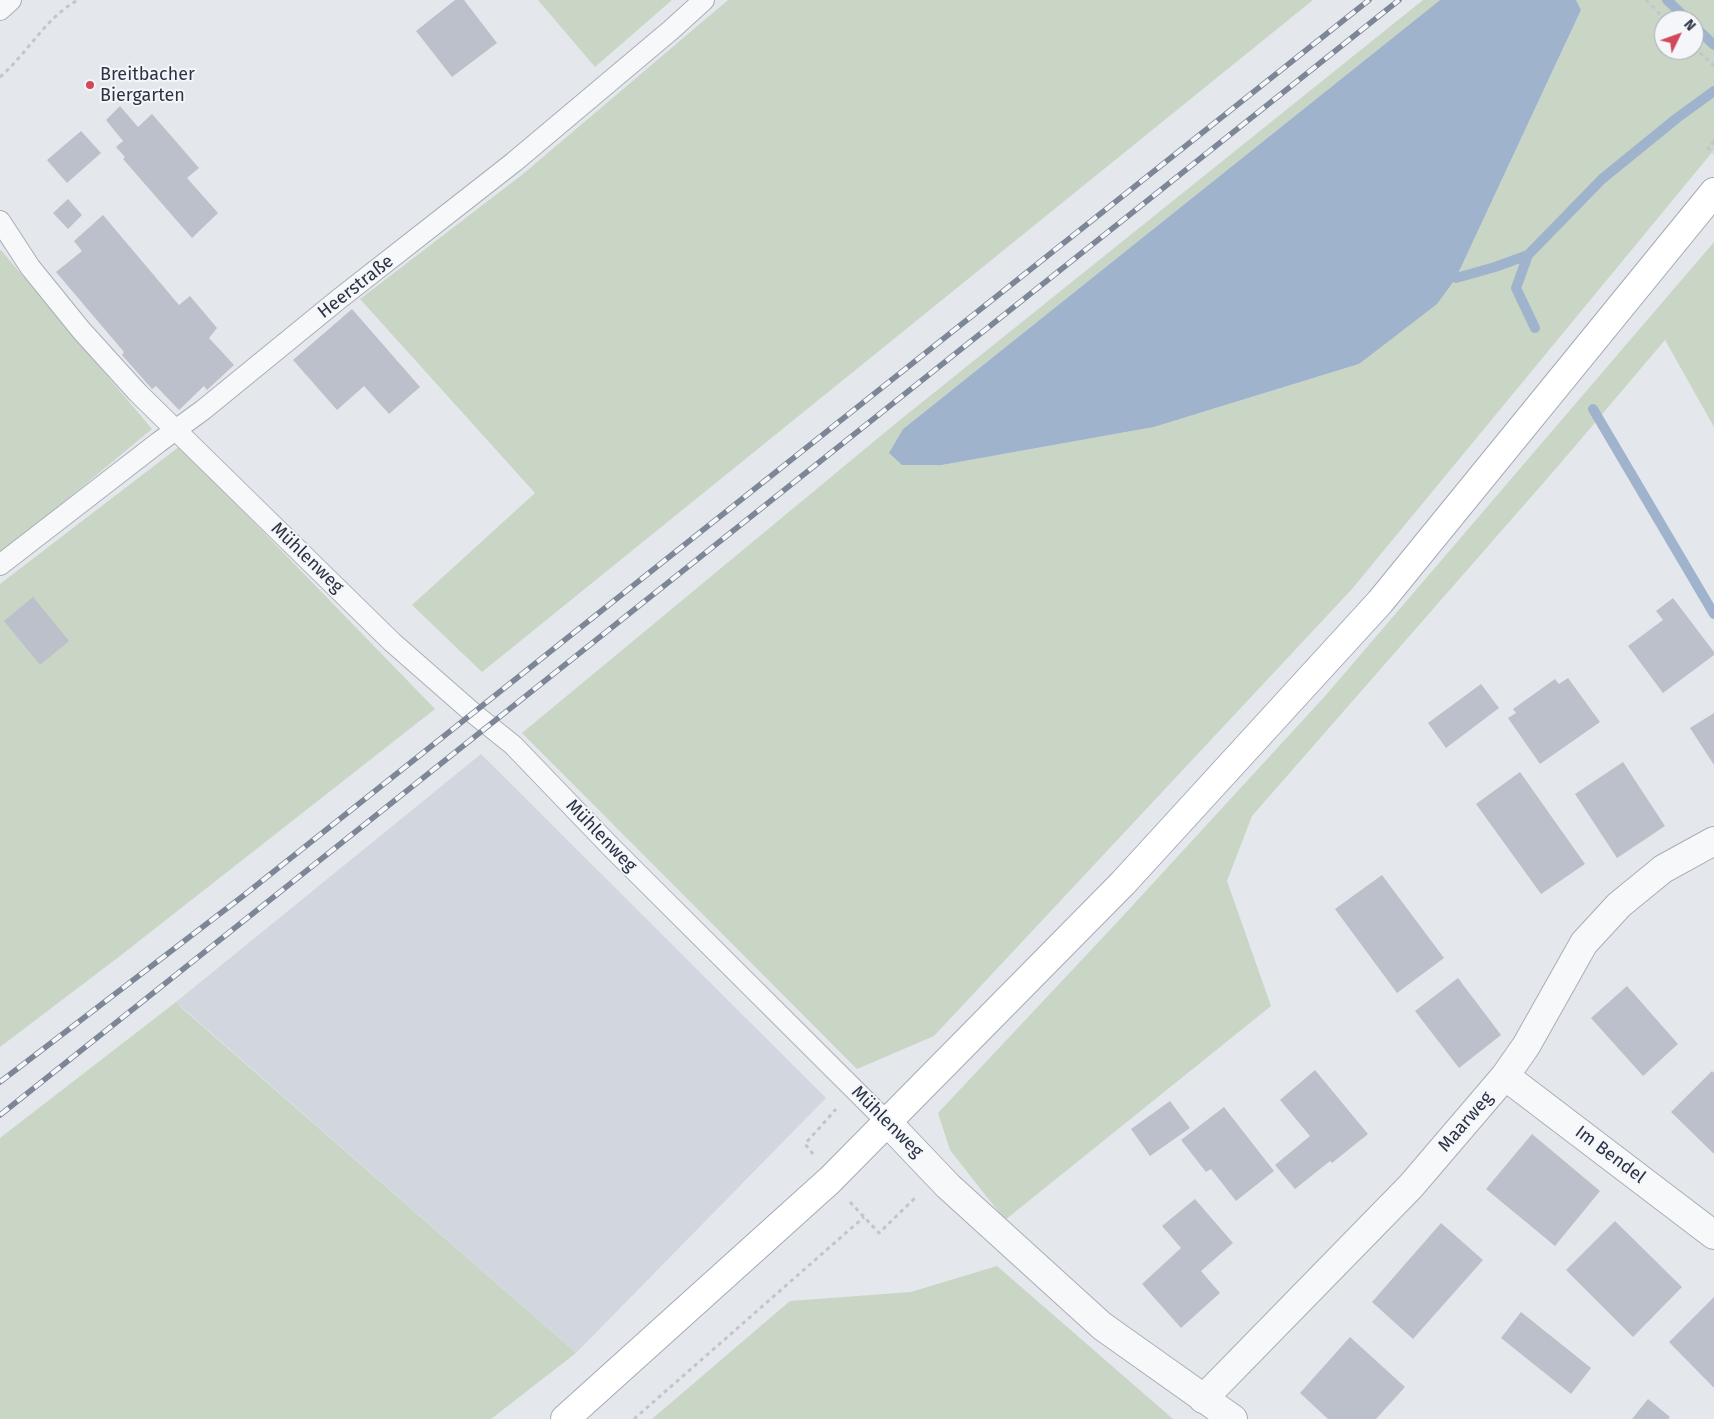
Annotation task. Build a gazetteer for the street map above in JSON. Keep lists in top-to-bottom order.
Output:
{
  "streets": {
    "street": ["Mühlenweg", "Maarweg", "Im Bendel"],
    "lane": ["Heerstraße"]
  },
  "crossings": [
    ["Heerstraße", "Mühlenweg"],
    ["Mühlenweg", "Maarweg"],
    ["Maarweg", "Im Bendel"]
  ],
  "places": ["Breitbacher Biergarten"],
  "north": "top right"
}
